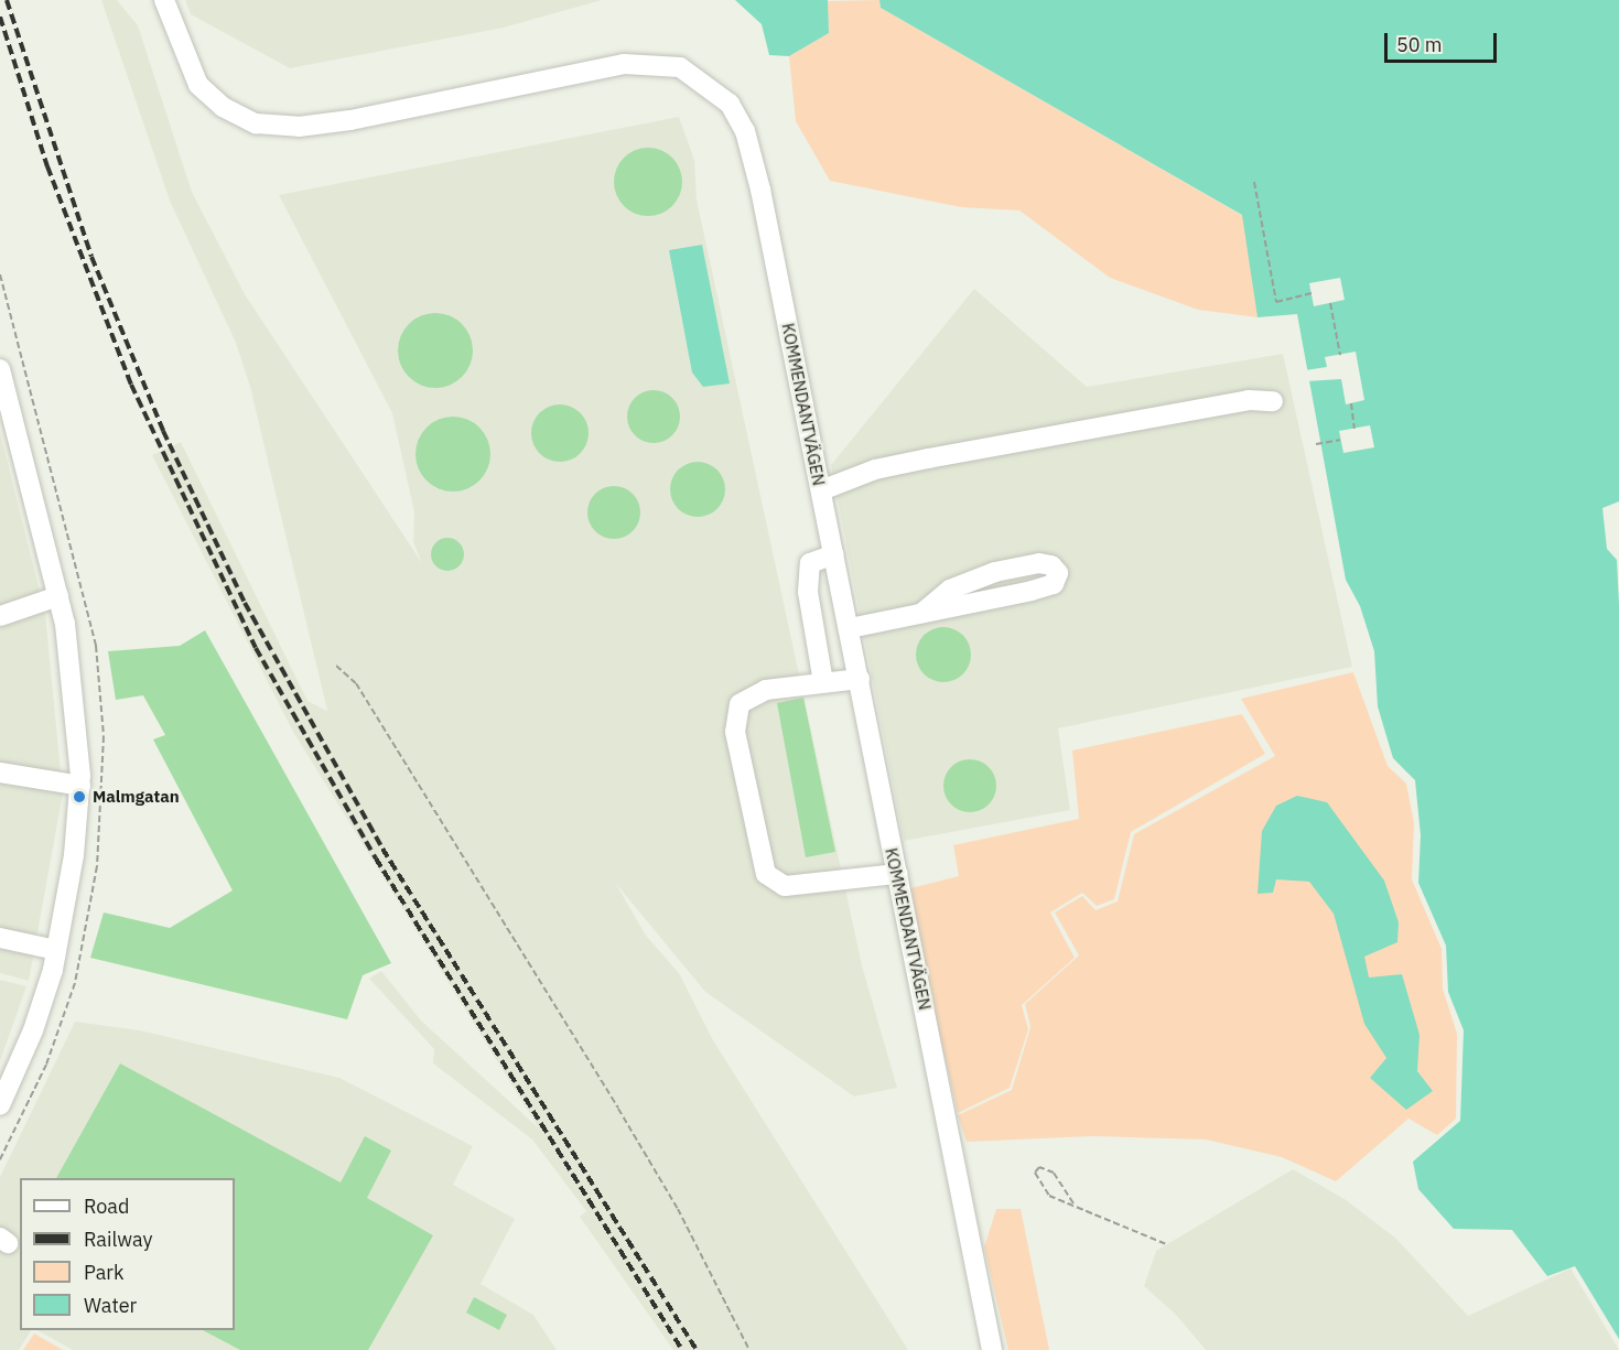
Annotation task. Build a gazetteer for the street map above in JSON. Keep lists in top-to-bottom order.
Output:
{
  "streets": {
    "street": ["KOMMENDANTVÄGEN"]
  },
  "places": ["Malmgatan"],
  "legend": [
    "Road",
    "Railway",
    "Park",
    "Water"
  ],
  "scale_bar": "50 m"
}
